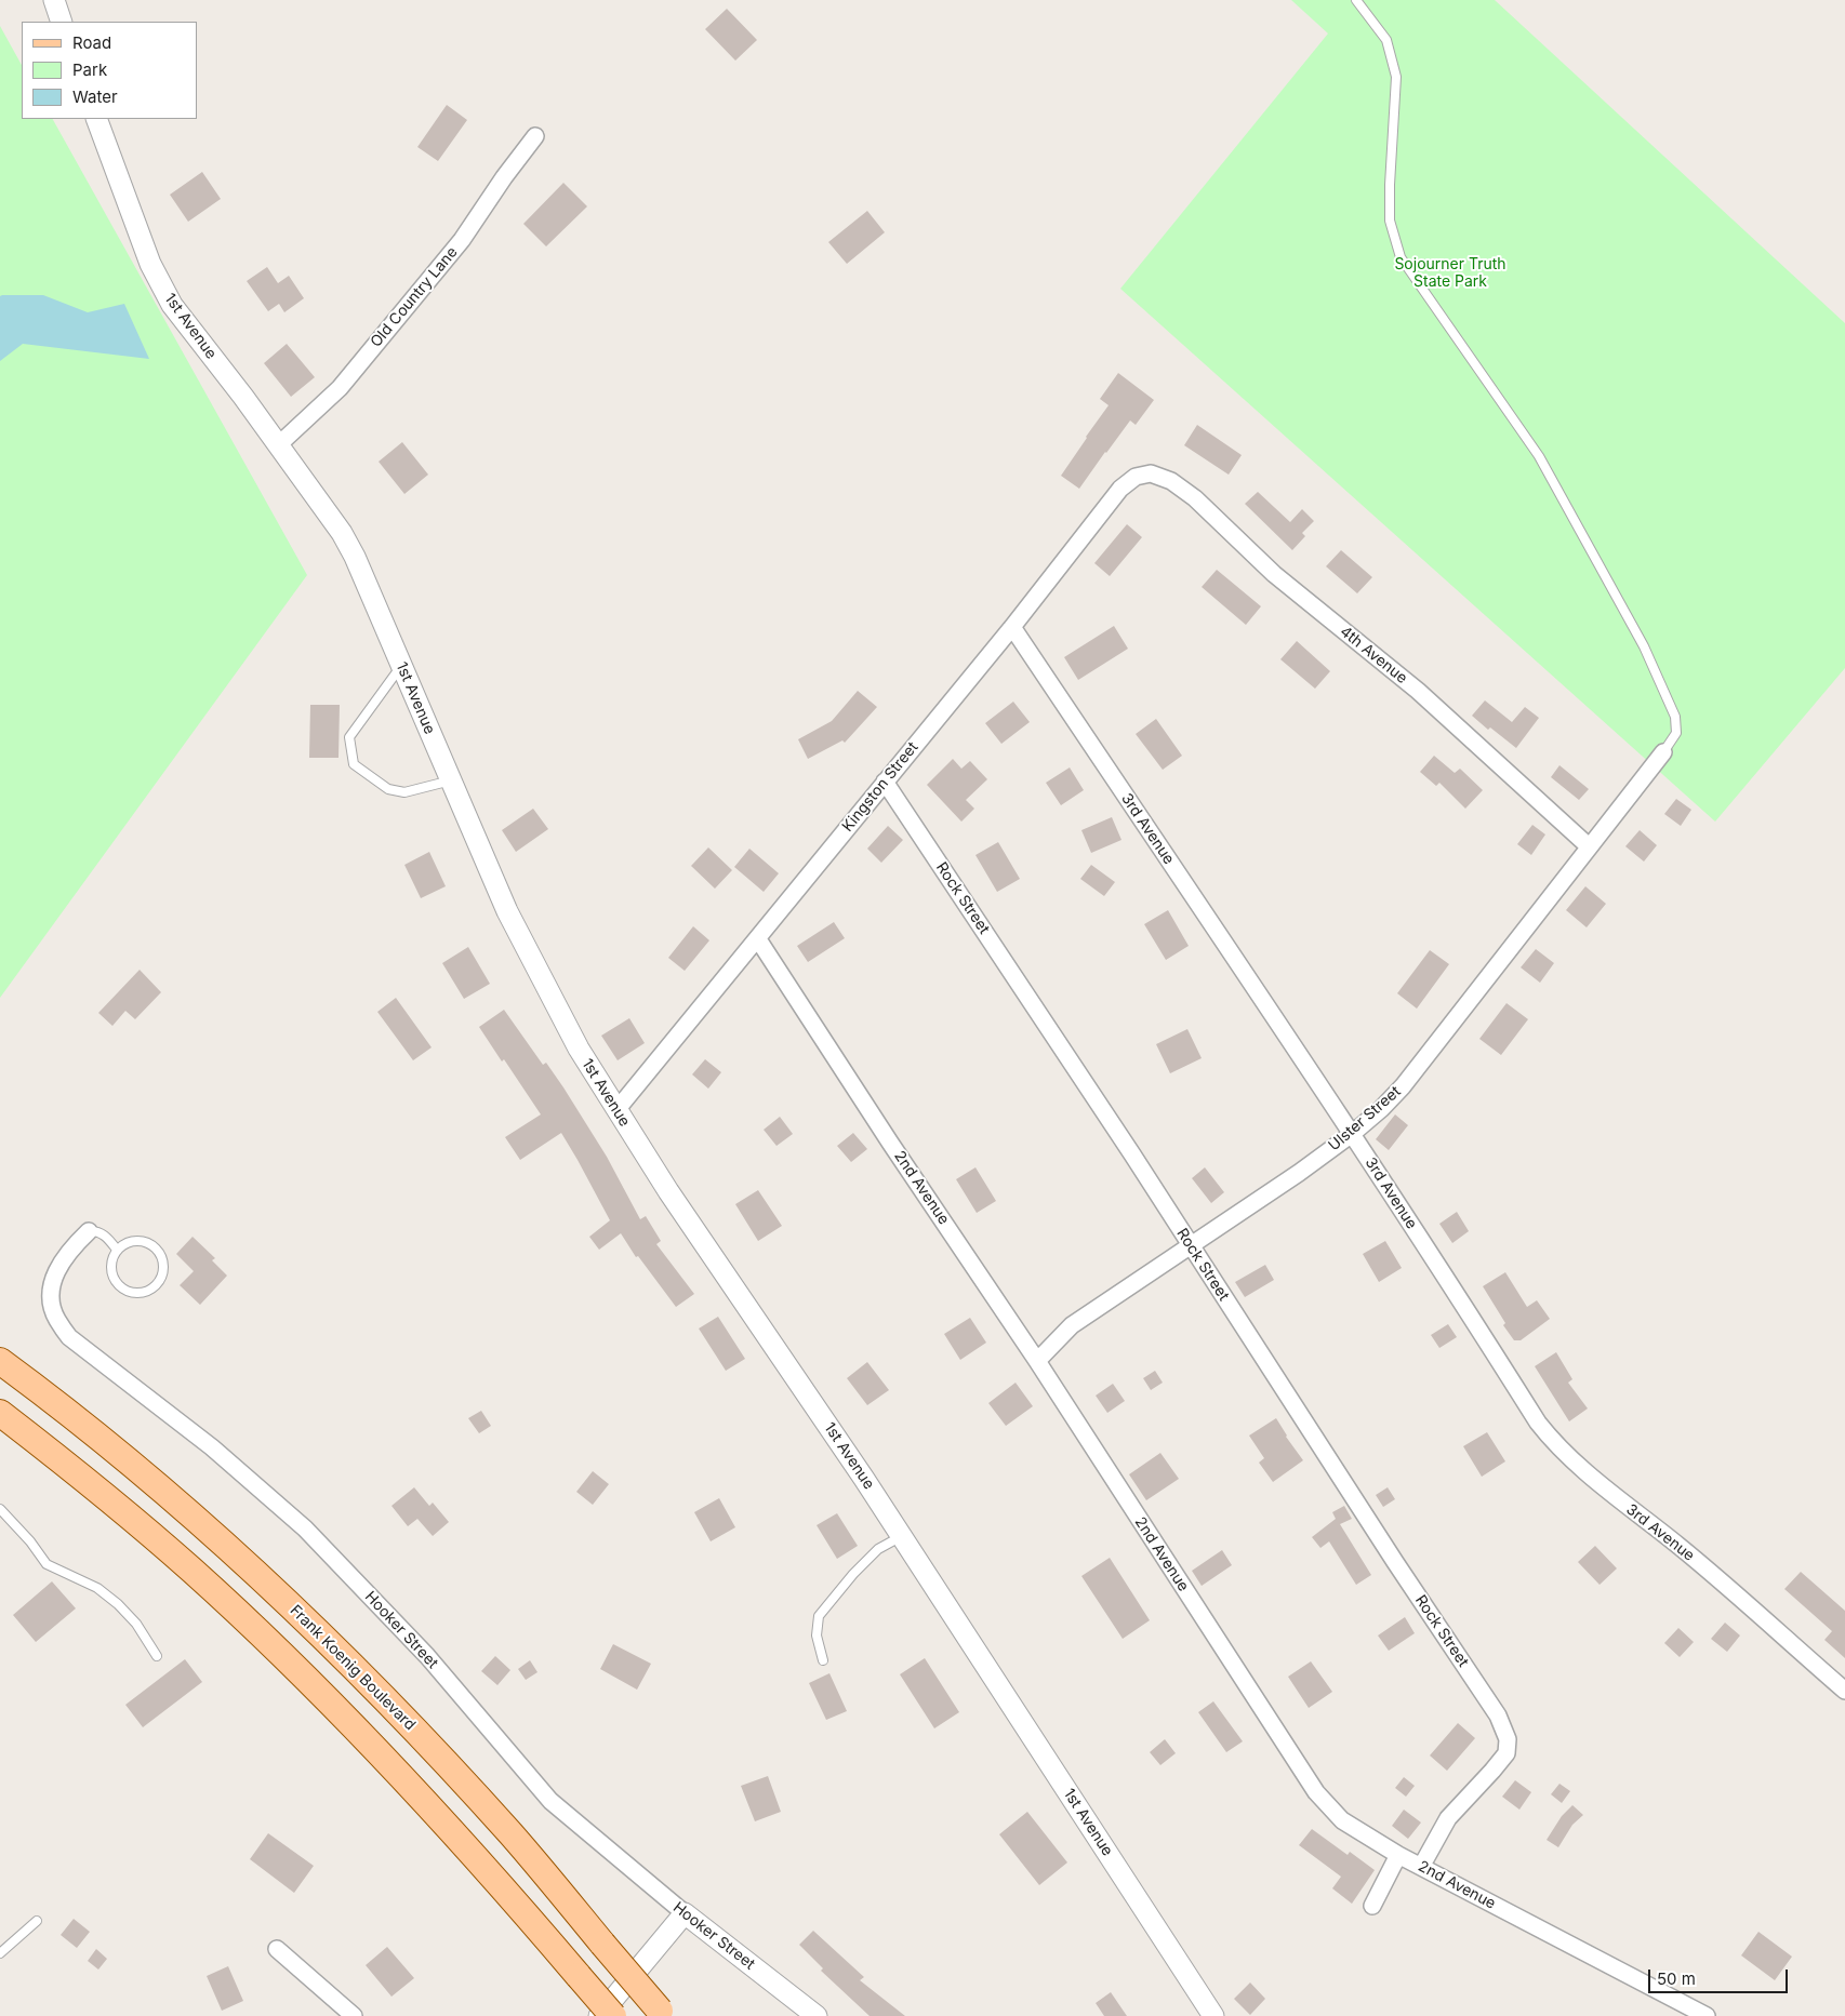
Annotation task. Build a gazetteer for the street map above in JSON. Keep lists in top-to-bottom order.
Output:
{
  "streets": {
    "main road": ["Frank Koenig Boulevard"],
    "street": [
      "Old Country Lane",
      "1st Avenue",
      "4th Avenue",
      "Kingston Street",
      "3rd Avenue",
      "Rock Street",
      "Ulster Street",
      "2nd Avenue",
      "Hooker Street"
    ]
  },
  "crossings": [
    ["Old Country Lane", "1st Avenue"],
    ["1st Avenue", "Kingston Street"],
    ["4th Avenue", "Kingston Street"],
    ["4th Avenue", "Ulster Street"],
    ["Kingston Street", "3rd Avenue"],
    ["Kingston Street", "Rock Street"],
    ["Kingston Street", "2nd Avenue"],
    ["3rd Avenue", "Ulster Street"],
    ["Rock Street", "Ulster Street"],
    ["Rock Street", "2nd Avenue"],
    ["Ulster Street", "2nd Avenue"]
  ],
  "parks": ["Sojourner Truth State Park"],
  "legend": ["Road", "Park", "Water"],
  "scale_bar": "50 m"
}
